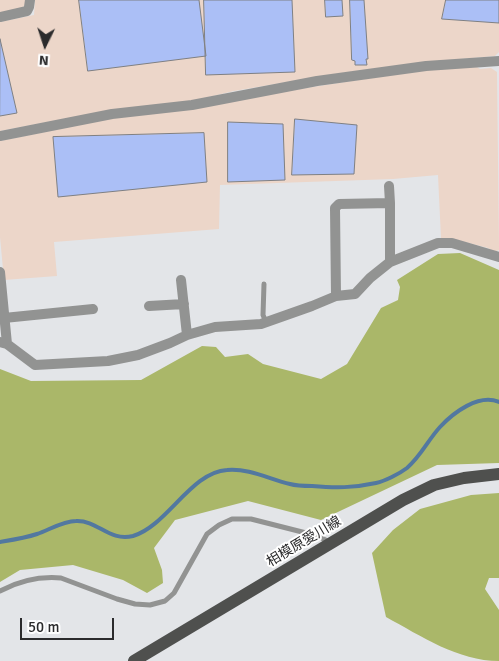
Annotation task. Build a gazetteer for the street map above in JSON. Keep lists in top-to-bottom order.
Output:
{
  "streets": {
    "main road": ["相模原愛川線"]
  },
  "scale_bar": "50 m",
  "north": "bottom"
}
